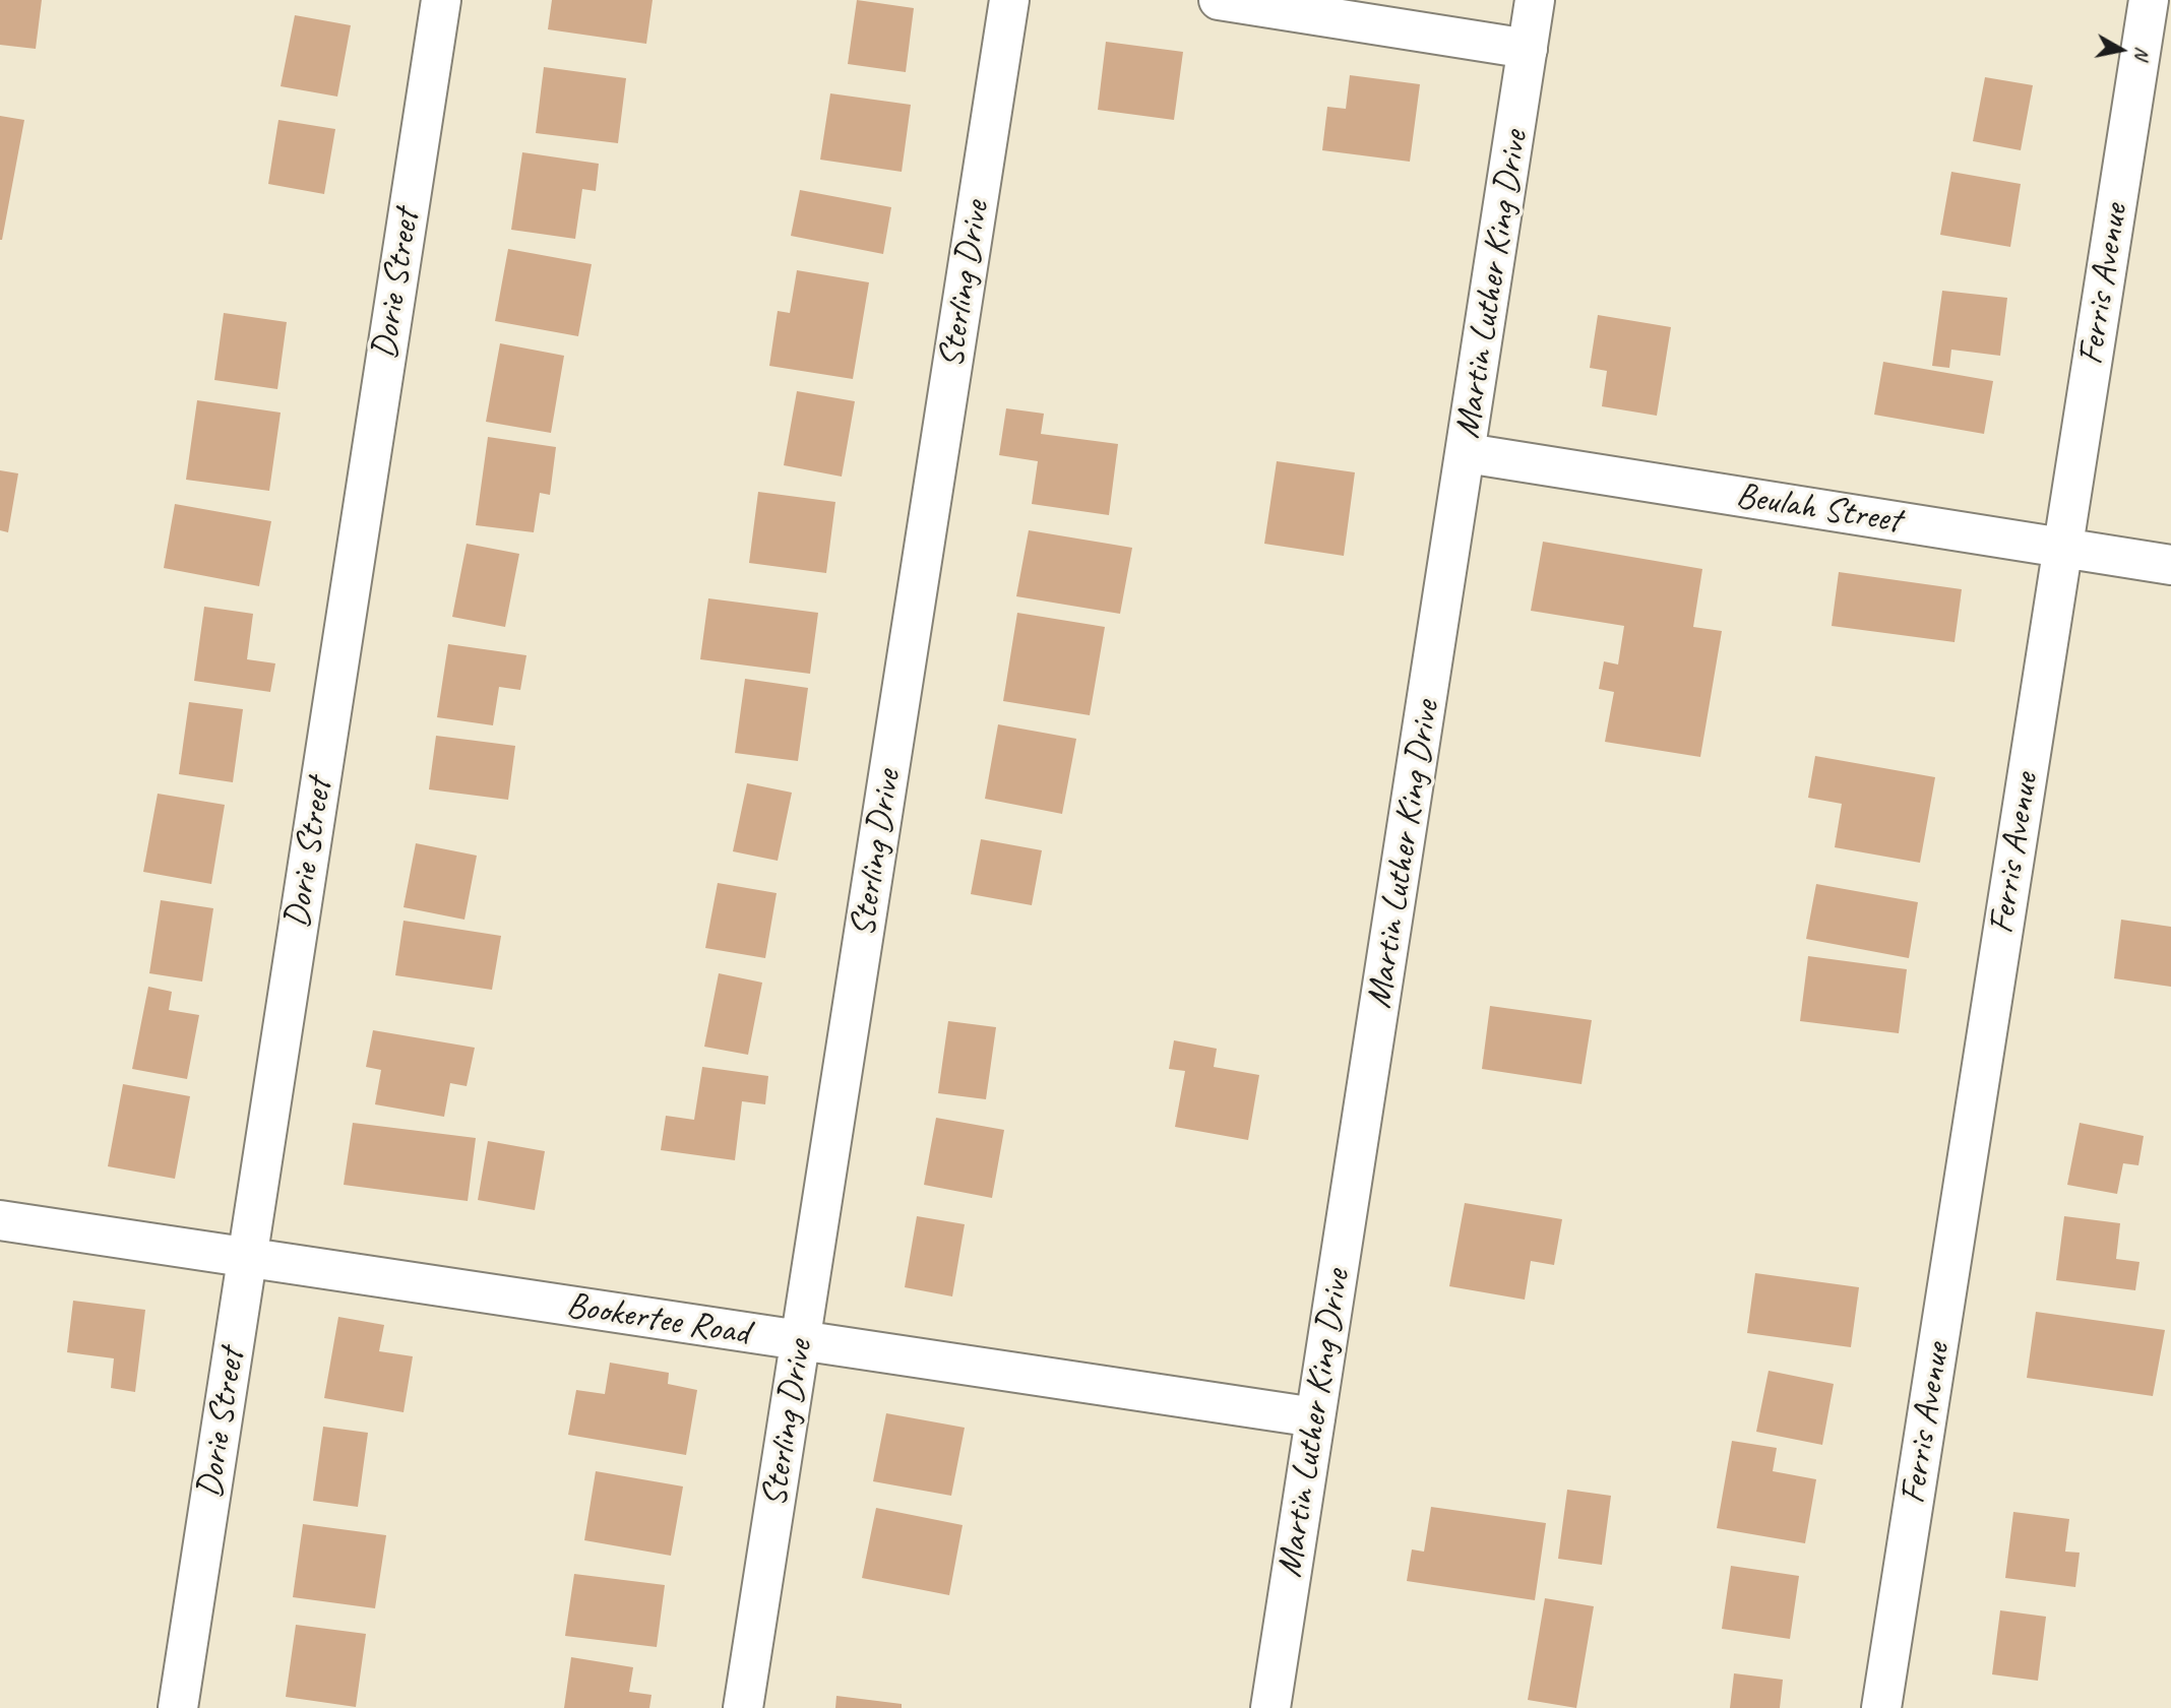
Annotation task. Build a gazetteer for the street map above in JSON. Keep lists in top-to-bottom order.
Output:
{
  "streets": {
    "street": [
      "Dorie Street",
      "Sterling Drive",
      "Martin Luther King Drive",
      "Ferris Avenue",
      "Beulah Street",
      "Bookertee Road"
    ]
  },
  "crossings": [
    ["Dorie Street", "Bookertee Road"],
    ["Sterling Drive", "Bookertee Road"],
    ["Martin Luther King Drive", "Beulah Street"],
    ["Martin Luther King Drive", "Bookertee Road"],
    ["Ferris Avenue", "Beulah Street"]
  ],
  "north": "right"
}
